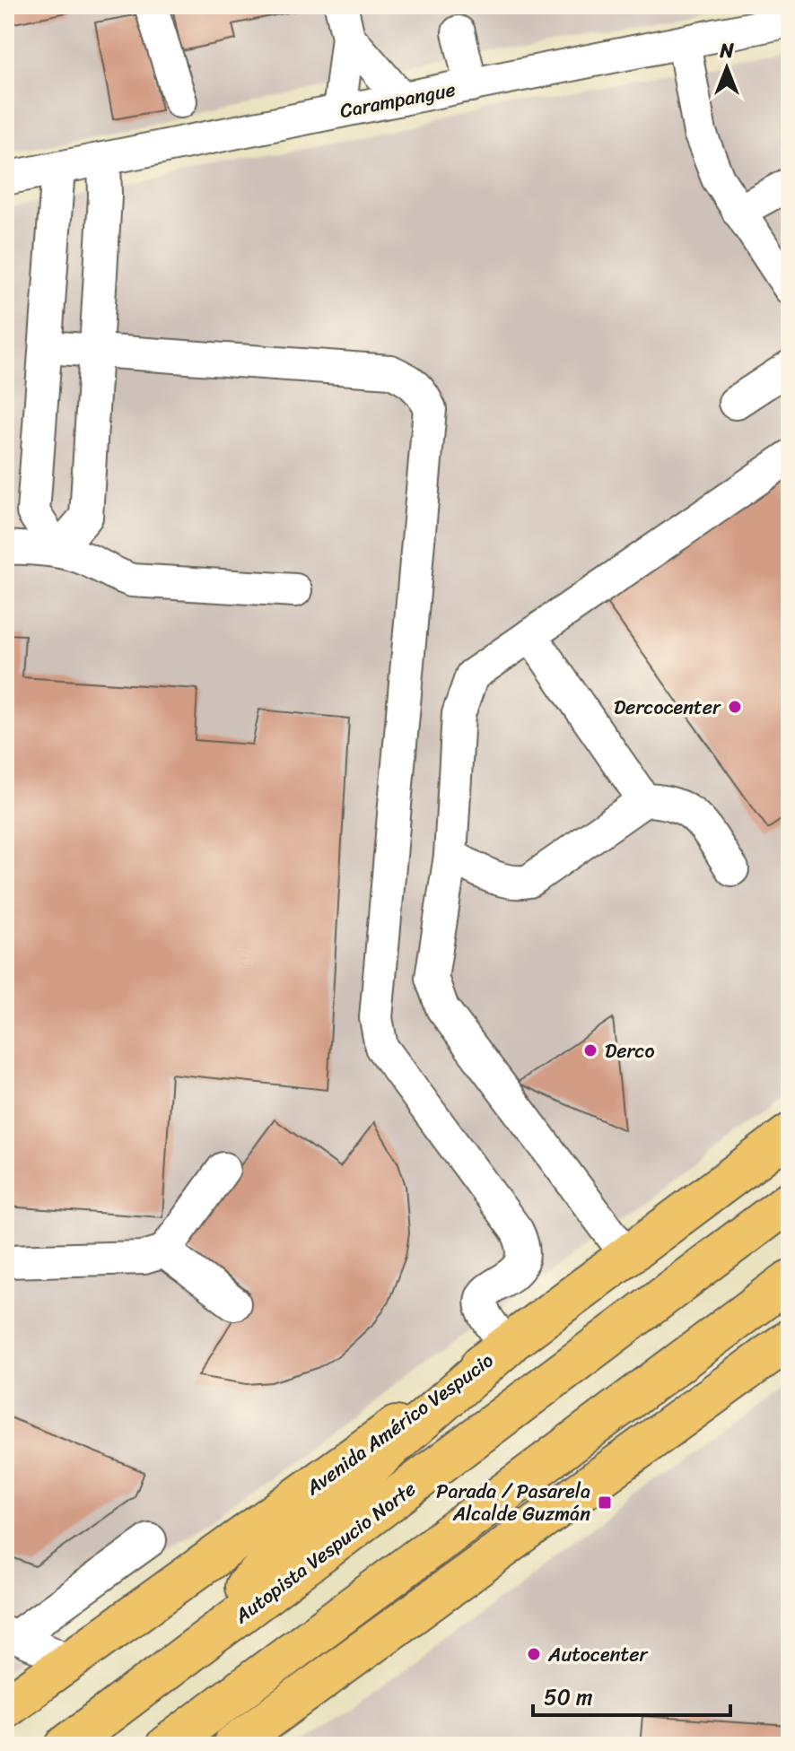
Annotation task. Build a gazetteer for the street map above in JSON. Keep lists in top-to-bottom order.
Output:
{
  "streets": {
    "main road": ["Avenida Américo Vespucio", "Autopista Vespucio Norte"],
    "street": ["Carampangue"]
  },
  "places": {
    "other": ["Dercocenter", "Derco", "Autocenter"],
    "transit": ["Parada / Pasarela Alcalde Guzmán"]
  },
  "scale_bar": "50 m",
  "north": "top"
}
